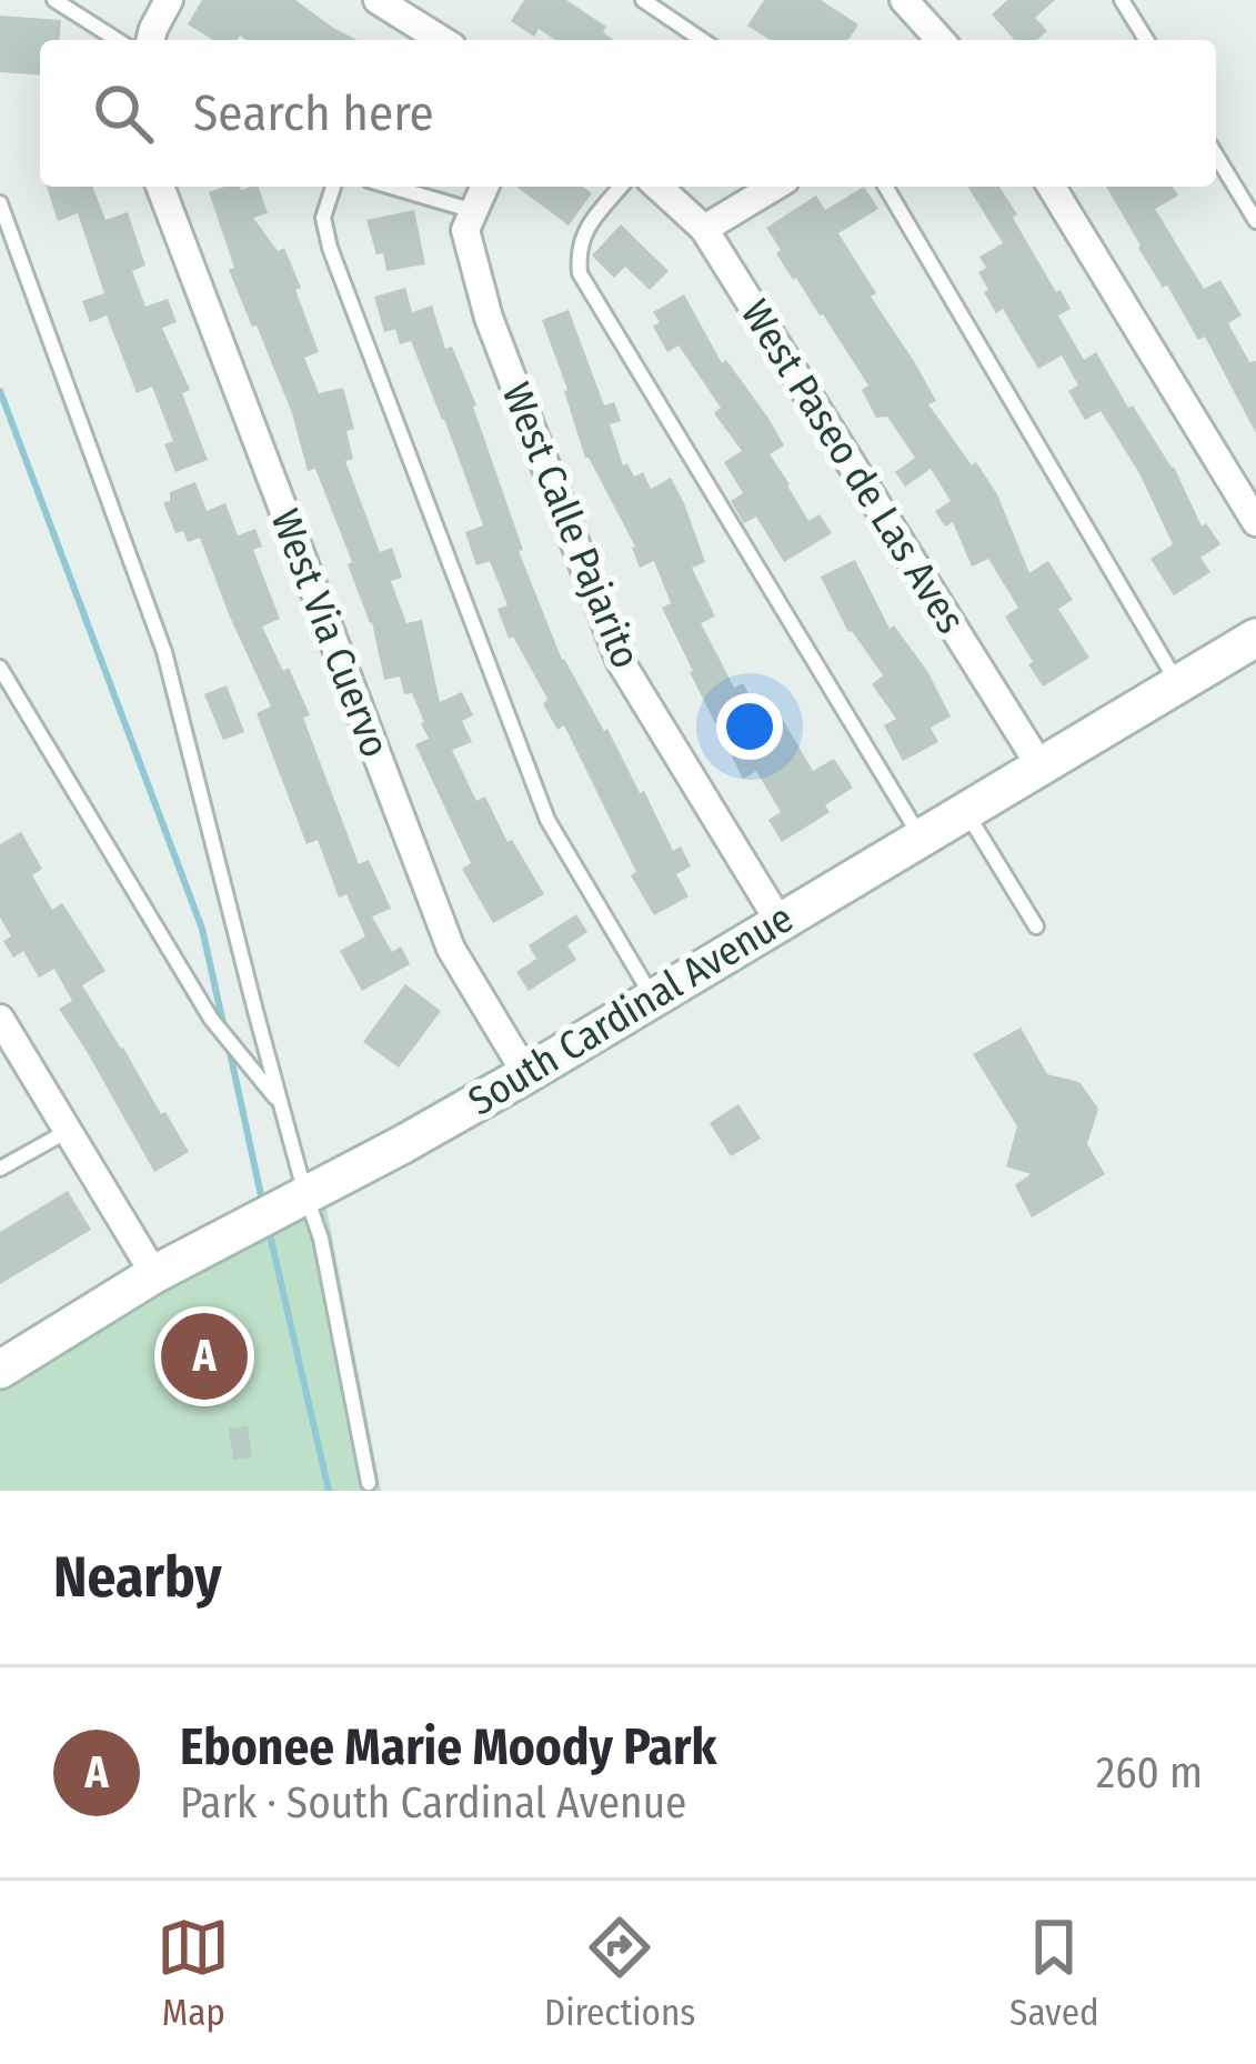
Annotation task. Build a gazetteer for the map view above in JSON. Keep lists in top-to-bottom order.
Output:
{
  "streets": {
    "main road": ["South Cardinal Avenue"],
    "street": ["West Paseo de Las Aves", "West Calle Pajarito", "West Via Cuervo"]
  },
  "crossings": [
    ["West Paseo de Las Aves", "South Cardinal Avenue"],
    ["West Calle Pajarito", "South Cardinal Avenue"],
    ["West Via Cuervo", "South Cardinal Avenue"]
  ],
  "page": {
    "search": "Search here",
    "pins": "A",
    "heading": "Nearby",
    "list": [
      {
        "mark": "A",
        "name": "Ebonee Marie Moody Park",
        "note": "Park · South Cardinal Avenue",
        "value": "260 m"
      }
    ],
    "nav": ["Map", "Directions", "Saved"]
  }
}
